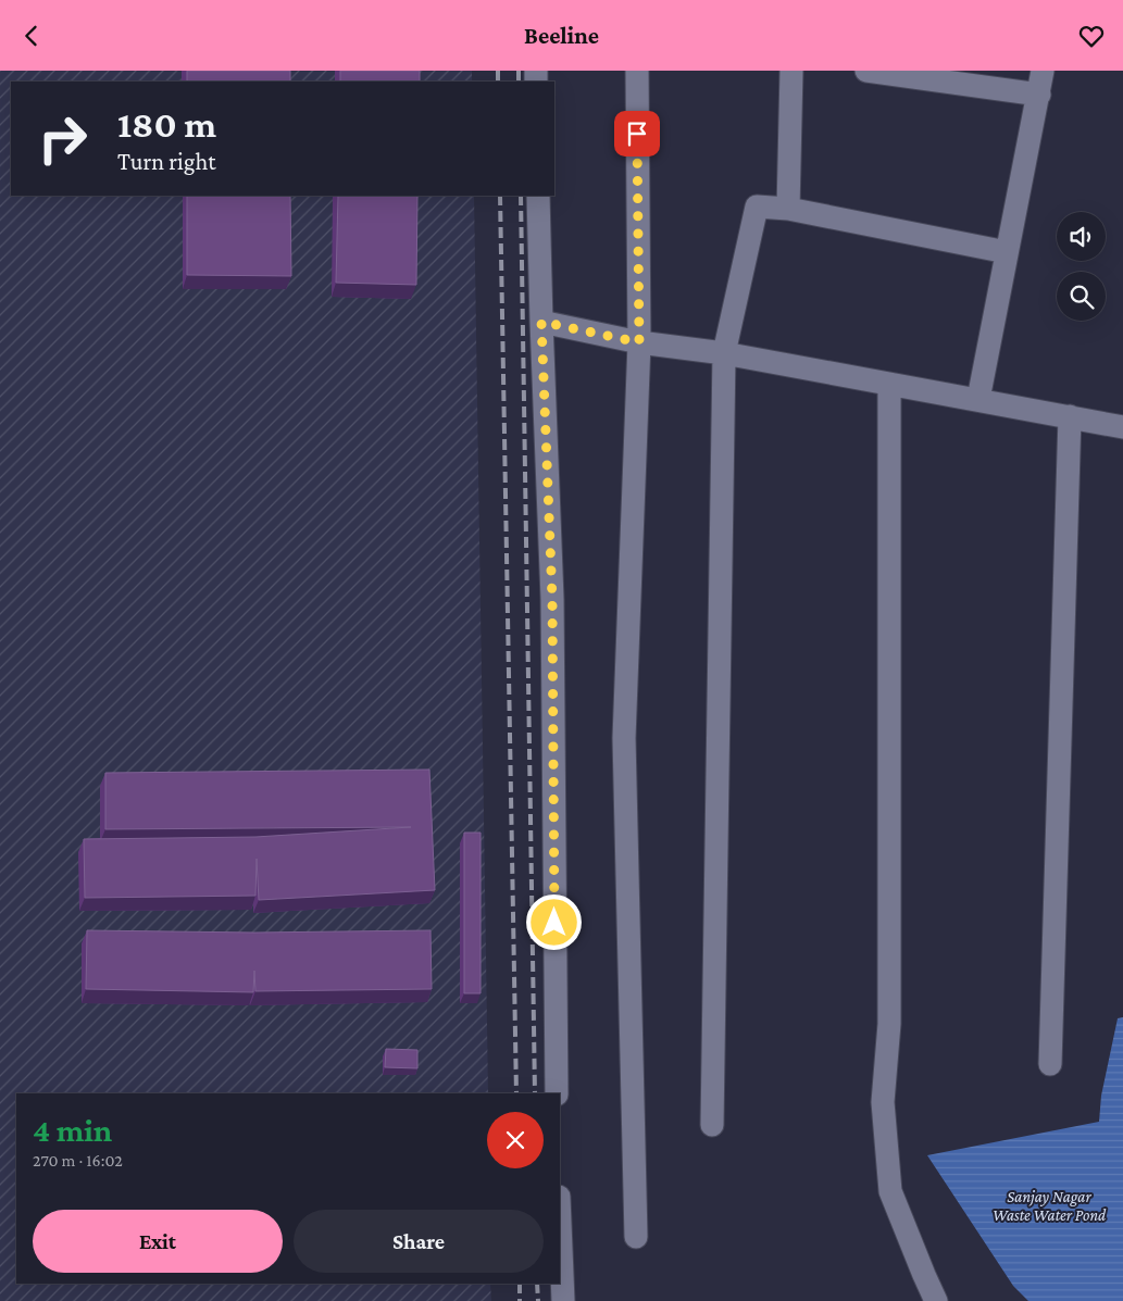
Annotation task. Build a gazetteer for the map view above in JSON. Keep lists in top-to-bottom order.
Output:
{
  "water": ["Sanjay Nagar Waste Water Pond"],
  "page": {
    "header": "Beeline",
    "turn": ["180 m", "Turn right"],
    "heading": ["4 min", "270 m · 16:02"],
    "buttons": ["Exit", "Share"]
  }
}
